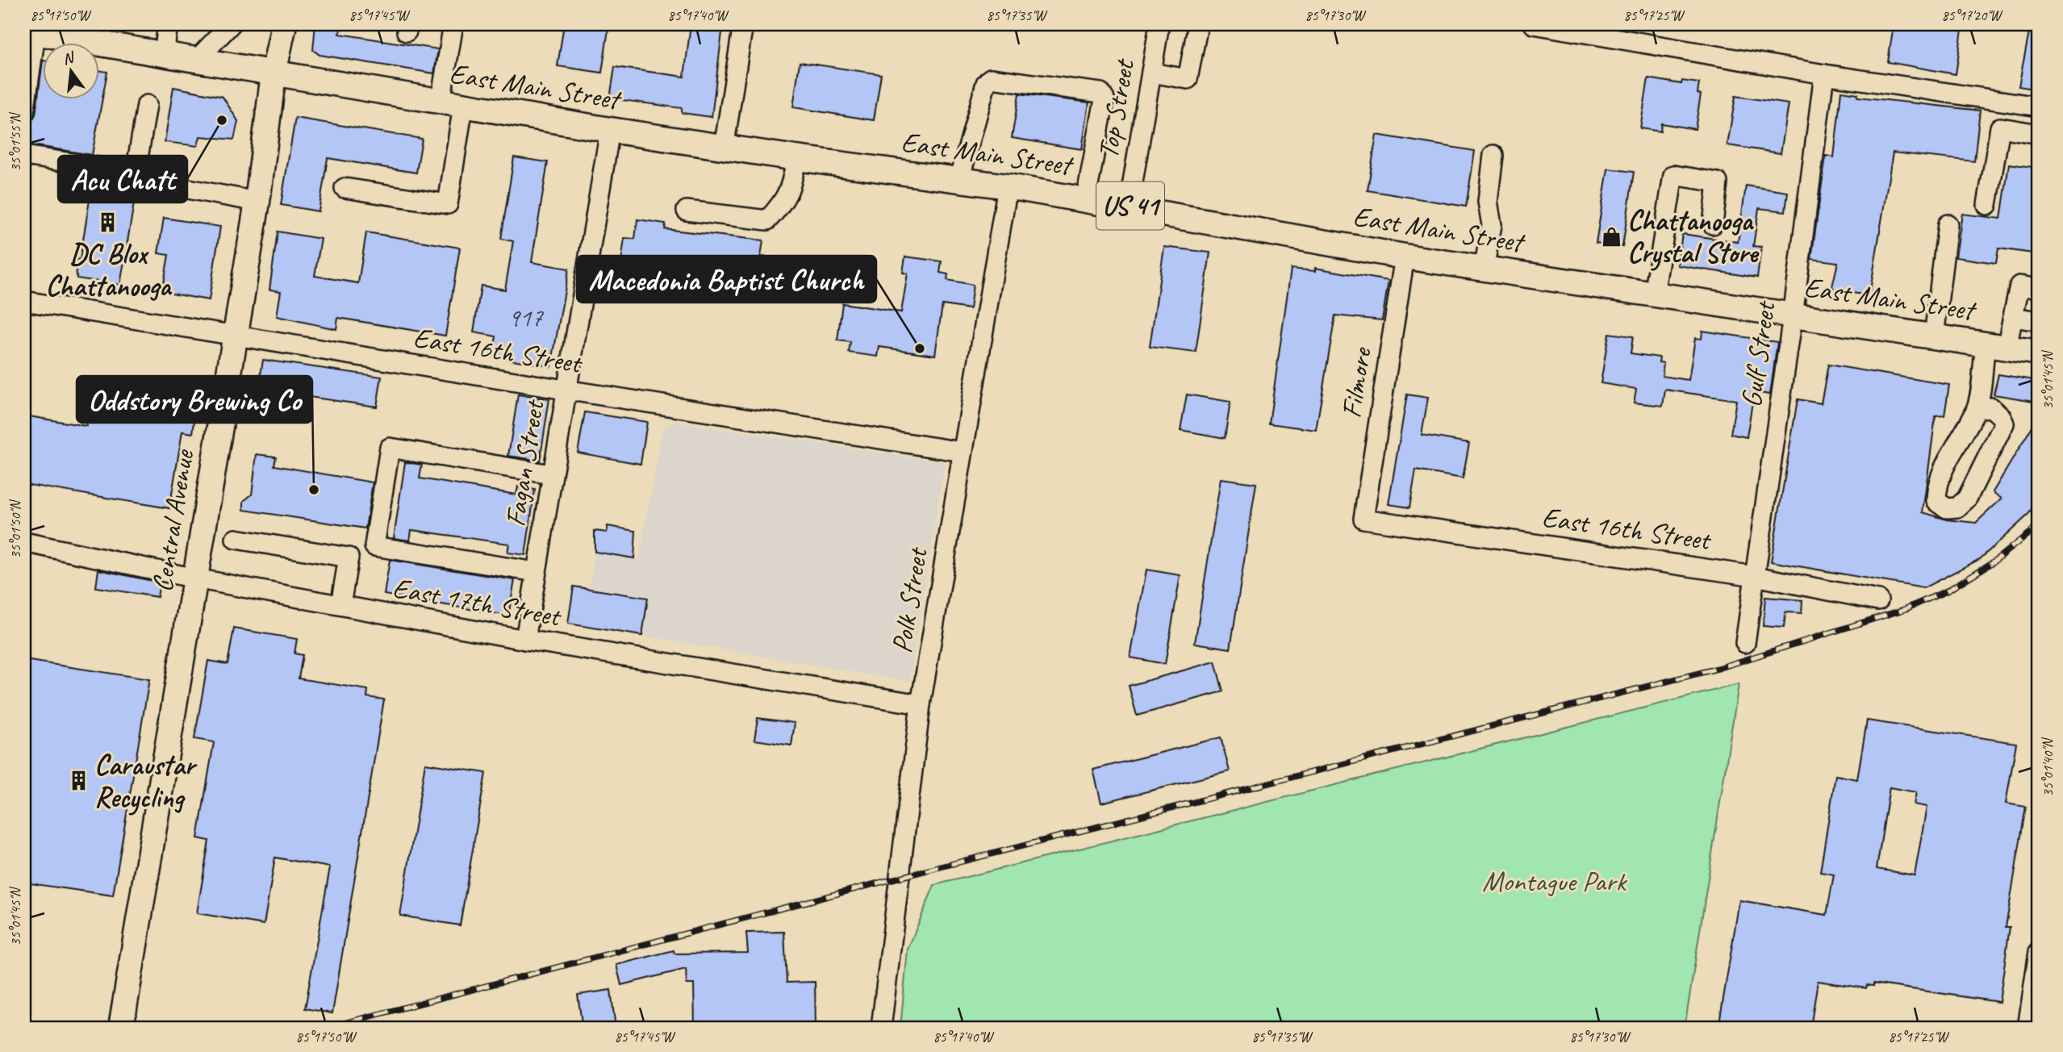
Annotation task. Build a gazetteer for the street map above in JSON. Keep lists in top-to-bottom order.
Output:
{
  "streets": {
    "main road": ["East Main Street", "US 41", "Central Avenue"],
    "street": [
      "Top Street",
      "East 16th Street",
      "Gulf Street",
      "Filmore",
      "Fagan Street",
      "Polk Street",
      "East 17th Street"
    ]
  },
  "crossings": [
    ["East Main Street", "Top Street"],
    ["East Main Street", "Gulf Street"],
    ["East Main Street", "Filmore"],
    ["East Main Street", "Fagan Street"],
    ["East Main Street", "Central Avenue"],
    ["East Main Street", "Polk Street"],
    ["East 16th Street", "Gulf Street"],
    ["East 16th Street", "Filmore"],
    ["East 16th Street", "Fagan Street"],
    ["East 16th Street", "Central Avenue"],
    ["East 16th Street", "Polk Street"],
    ["Fagan Street", "East 17th Street"],
    ["Central Avenue", "East 17th Street"],
    ["Polk Street", "East 17th Street"]
  ],
  "parks": ["Montague Park"],
  "places": {
    "other": ["Acu Chatt", "Macedonia Baptist Church", "Oddstory Brewing Co"],
    "building": ["DC Blox Chattanooga", "Caraustar Recycling"],
    "shop": ["Chattanooga Crystal Store"]
  },
  "house_numbers": ["917"],
  "north": "top",
  "coordinates": [
    "85°17'50\"W",
    "85°17'45\"W",
    "85°17'40\"W",
    "85°17'35\"W",
    "85°17'30\"W",
    "85°17'25\"W",
    "85°17'20\"W",
    "35°01'55\"N",
    "35°01'45\"N",
    "35°01'50\"N",
    "35°01'40\"N"
  ]
}
